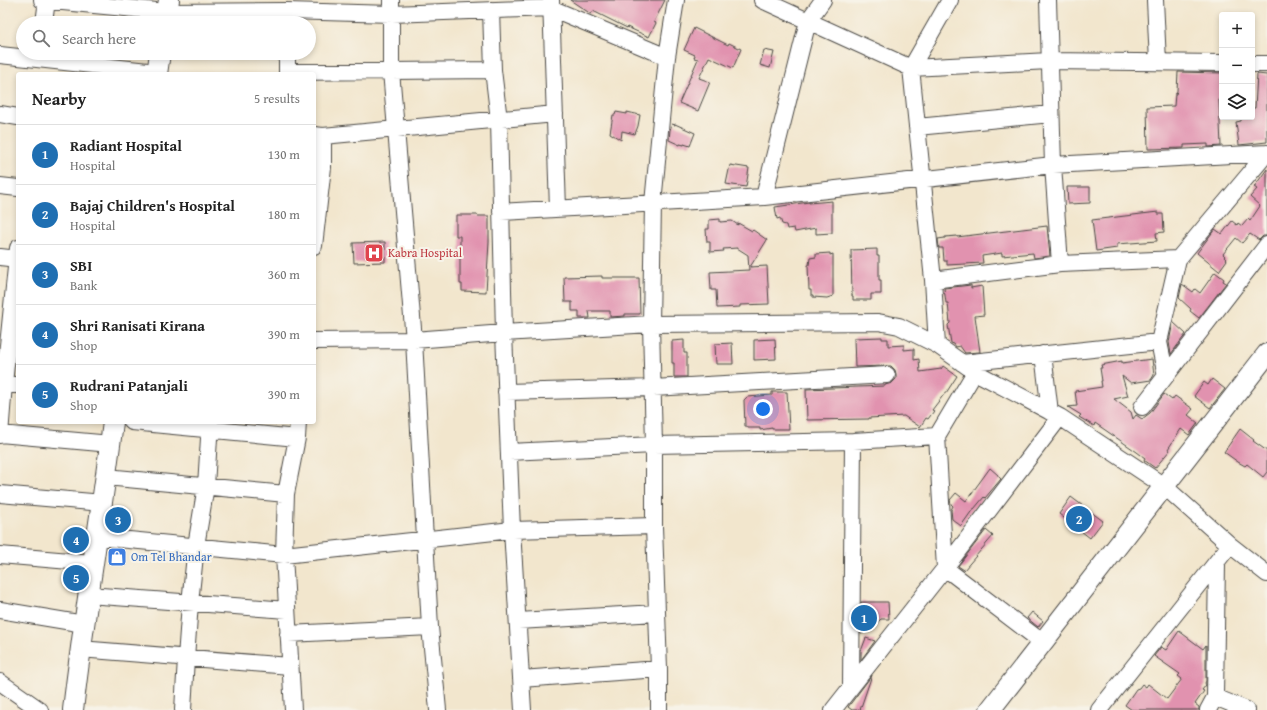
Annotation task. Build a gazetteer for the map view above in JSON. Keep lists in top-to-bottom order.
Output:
{
  "places": {
    "hospital": ["Kabra Hospital"],
    "shop": ["Om Tel Bhandar"]
  },
  "page": {
    "map_buttons": ["+", "−"],
    "search": "Search here",
    "heading": ["Nearby", "5 results"],
    "list": [
      {
        "mark": "1",
        "name": "Radiant Hospital",
        "note": "Hospital",
        "value": "130 m"
      },
      {
        "mark": "2",
        "name": "Bajaj Children's Hospital",
        "note": "Hospital",
        "value": "180 m"
      },
      {
        "mark": "3",
        "name": "SBI",
        "note": "Bank",
        "value": "360 m"
      },
      {
        "mark": "4",
        "name": "Shri Ranisati Kirana",
        "note": "Shop",
        "value": "390 m"
      },
      {
        "mark": "5",
        "name": "Rudrani Patanjali",
        "note": "Shop",
        "value": "390 m"
      }
    ],
    "pins": [
      "2",
      "3",
      "4",
      "5",
      "1"
    ]
  }
}
